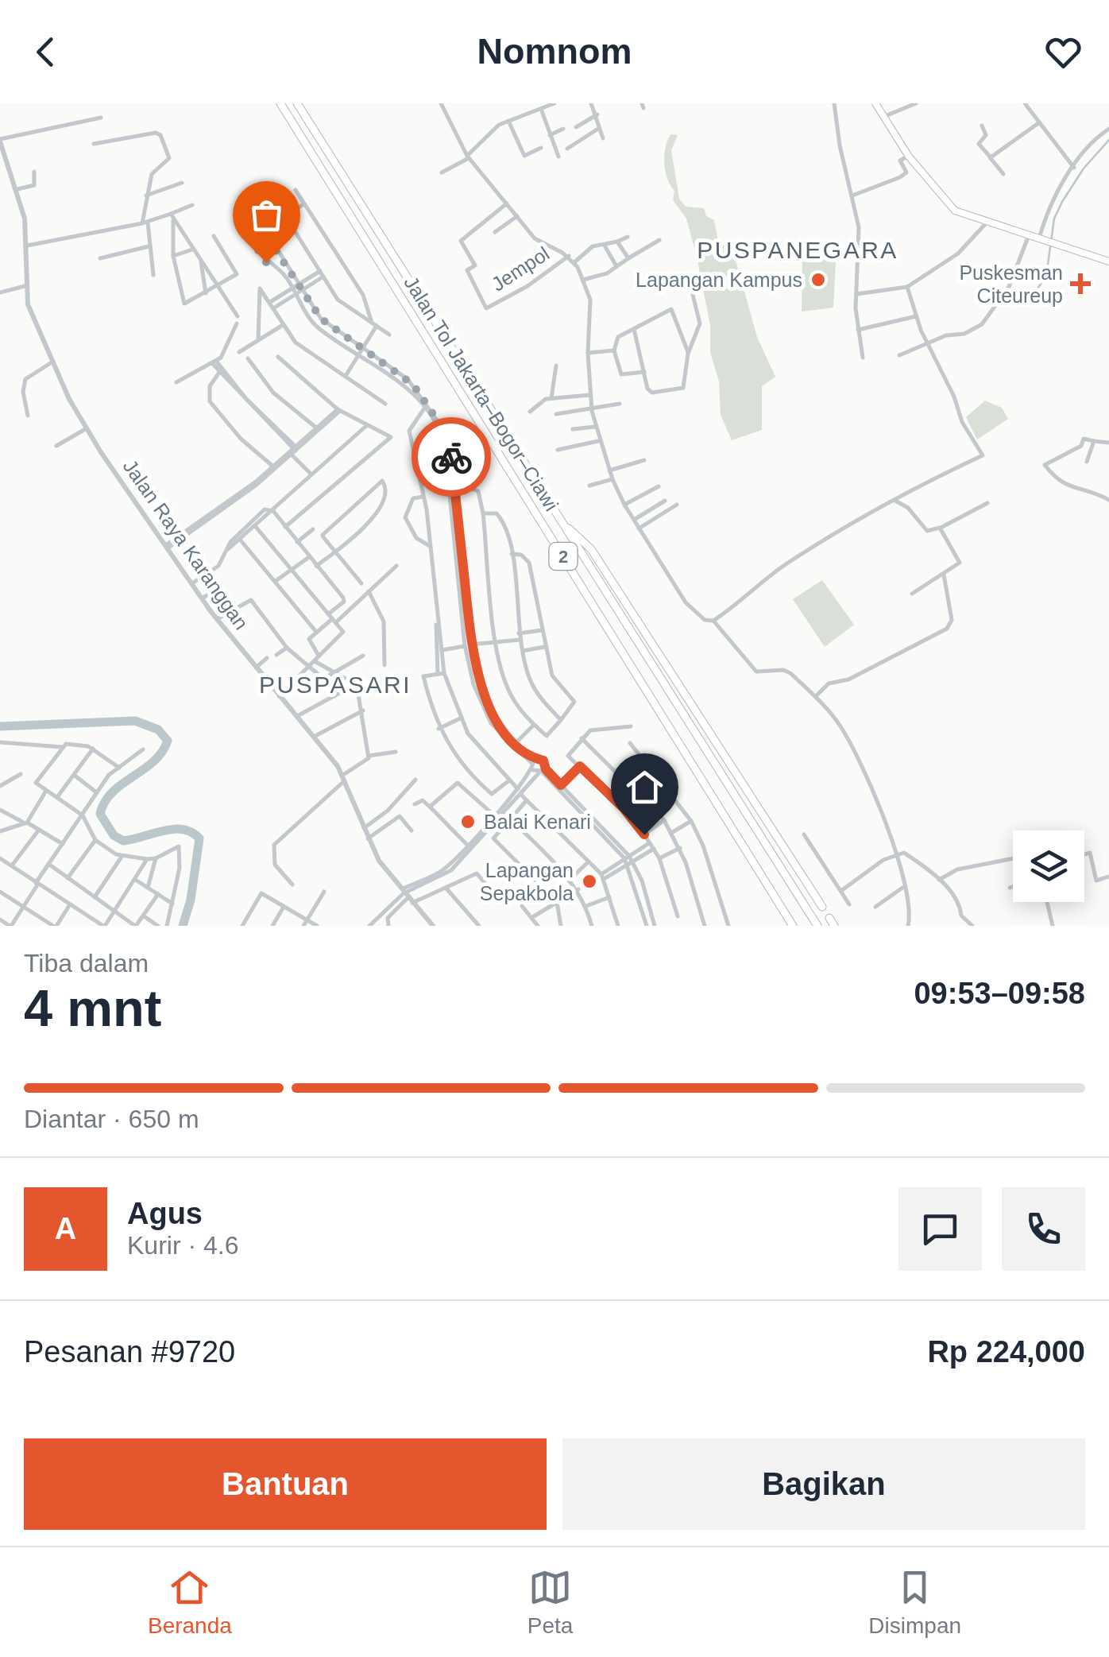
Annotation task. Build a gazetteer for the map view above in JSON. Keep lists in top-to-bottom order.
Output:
{
  "streets": {
    "highway": ["Jalan Tol Jakarta–Bogor–Ciawi", "2"],
    "street": ["Jempol", "Jalan Raya Karanggan"]
  },
  "districts": ["PUSPANEGARA", "PUSPASARI"],
  "places": {
    "other": ["Lapangan Kampus", "Balai Kenari", "Lapangan Sepakbola"],
    "health": ["Puskesman Citeureup"]
  },
  "page": {
    "header": "Nomnom",
    "heading": ["4 mnt", "Tiba dalam", "09:53–09:58"],
    "panel": [
      "Agus",
      "Kurir · 4.6",
      "Pesanan #9720",
      "Rp 224,000"
    ],
    "bar": "Diantar · 650 m",
    "round": "A",
    "buttons": ["Bantuan", "Bagikan"],
    "tabs": ["Beranda", "Peta", "Disimpan"]
  }
}
